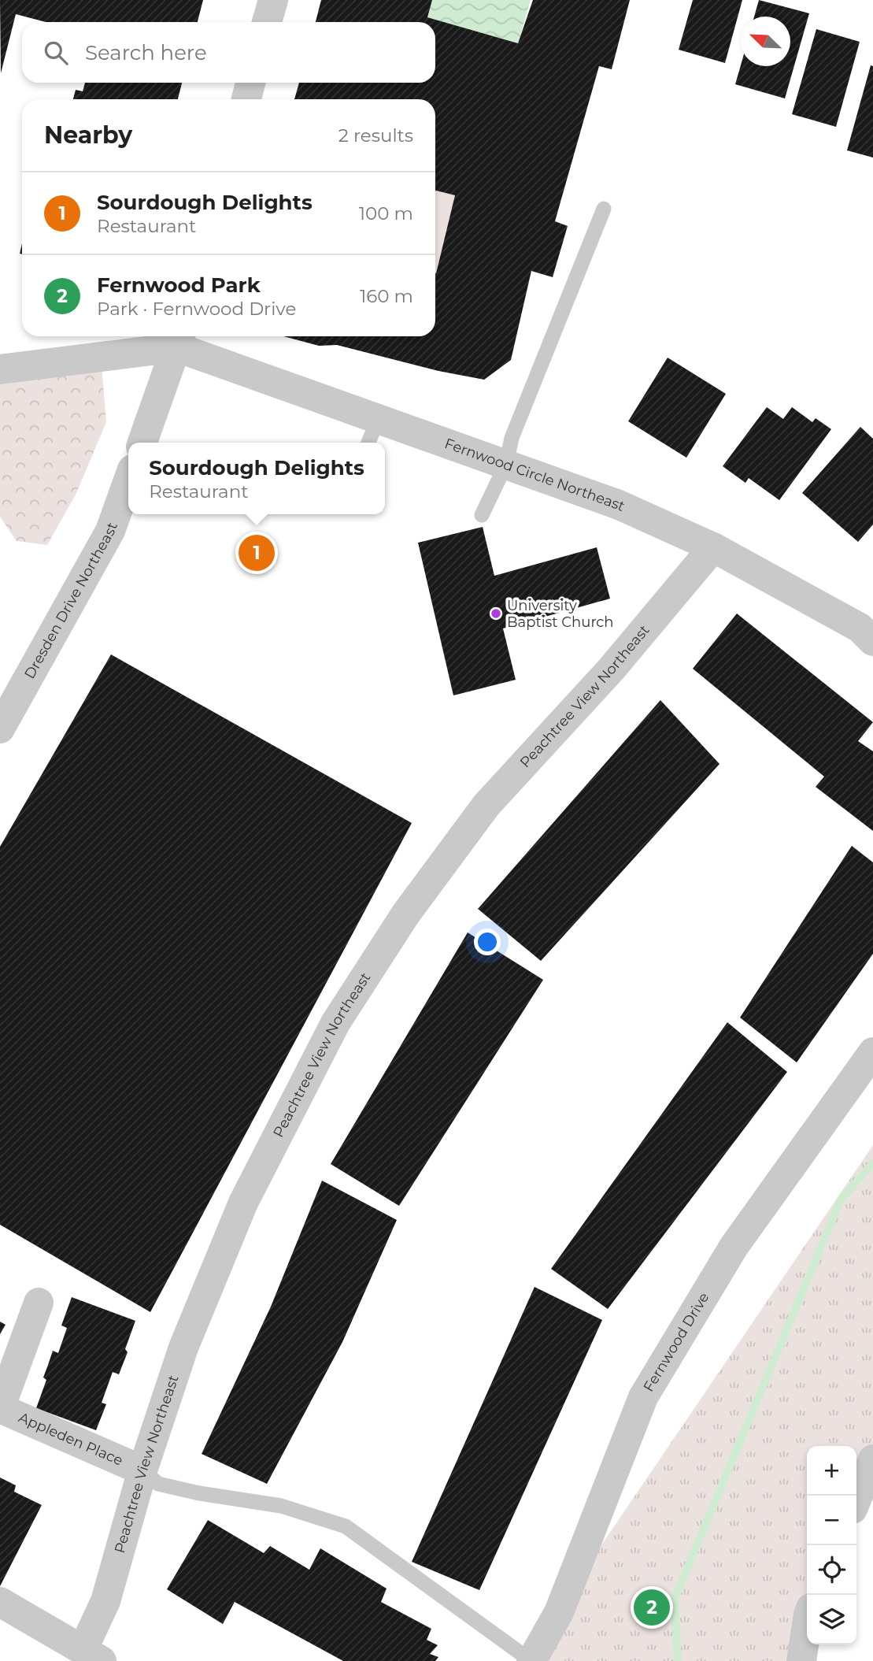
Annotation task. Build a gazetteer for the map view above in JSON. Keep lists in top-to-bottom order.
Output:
{
  "streets": {
    "street": [
      "Fernwood Circle Northeast",
      "Dresden Drive Northeast",
      "Peachtree View Northeast",
      "Fernwood Drive",
      "Appleden Place"
    ]
  },
  "crossings": [
    ["Fernwood Circle Northeast", "Peachtree View Northeast"],
    ["Peachtree View Northeast", "Appleden Place"]
  ],
  "places": ["University Baptist Church"],
  "north": "top left",
  "page": {
    "search": "Search here",
    "heading": ["Nearby", "2 results"],
    "list": [
      {
        "mark": "1",
        "name": "Sourdough Delights",
        "note": "Restaurant",
        "value": "100 m"
      },
      {
        "mark": "2",
        "name": "Fernwood Park",
        "note": "Park · Fernwood Drive",
        "value": "160 m"
      }
    ],
    "popup": ["Sourdough Delights", "Restaurant"],
    "pins": ["1", "2"],
    "map_buttons": ["+", "−"]
  }
}
